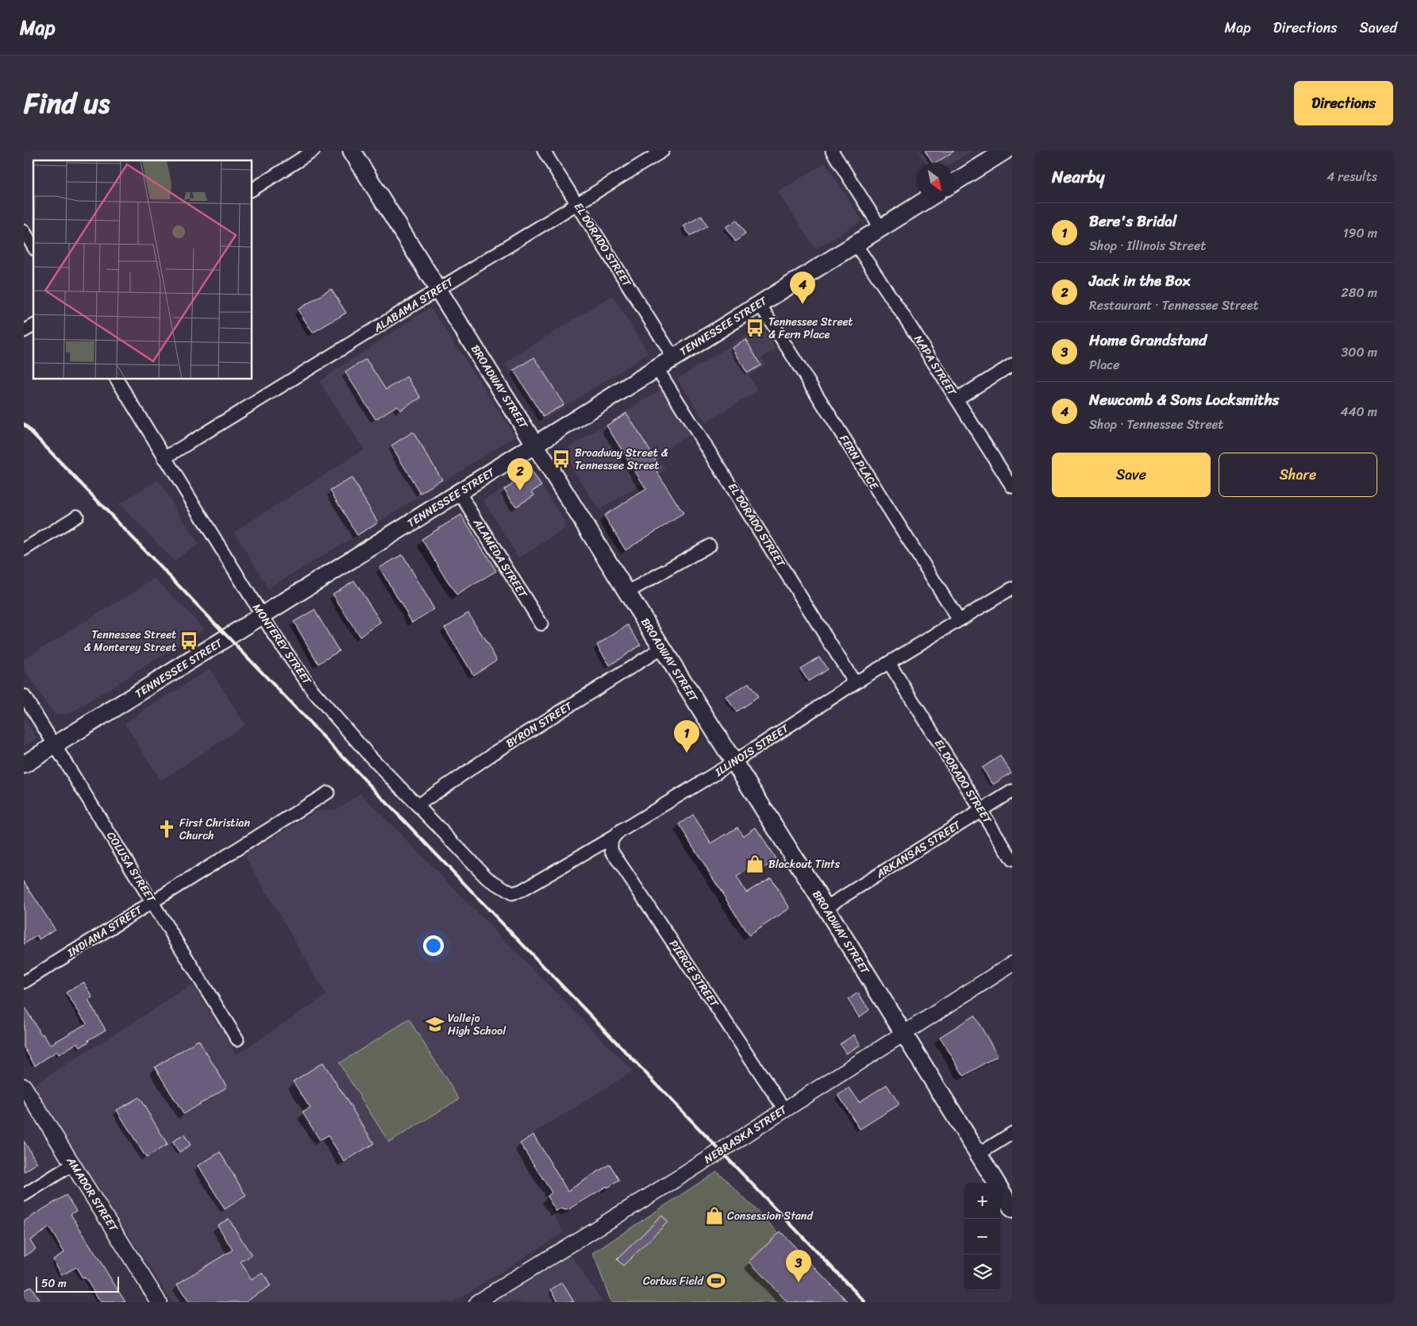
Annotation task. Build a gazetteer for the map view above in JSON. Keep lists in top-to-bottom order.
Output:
{
  "streets": {
    "main road": ["TENNESSEE STREET", "BROADWAY STREET"],
    "street": [
      "EL DORADO STREET",
      "ALABAMA STREET",
      "NAPA STREET",
      "FERN PLACE",
      "ALAMEDA STREET",
      "MONTEREY STREET",
      "BYRON STREET",
      "ILLINOIS STREET",
      "ARKANSAS STREET",
      "COLUSA STREET",
      "INDIANA STREET",
      "PIERCE STREET",
      "NEBRASKA STREET",
      "AMADOR STREET"
    ]
  },
  "crossings": [
    ["EL DORADO STREET", "ALABAMA STREET"],
    ["EL DORADO STREET", "TENNESSEE STREET"],
    ["EL DORADO STREET", "ILLINOIS STREET"],
    ["EL DORADO STREET", "ARKANSAS STREET"],
    ["ALABAMA STREET", "BROADWAY STREET"],
    ["ALABAMA STREET", "MONTEREY STREET"],
    ["TENNESSEE STREET", "NAPA STREET"],
    ["TENNESSEE STREET", "BROADWAY STREET"],
    ["TENNESSEE STREET", "FERN PLACE"],
    ["TENNESSEE STREET", "ALAMEDA STREET"],
    ["TENNESSEE STREET", "MONTEREY STREET"],
    ["TENNESSEE STREET", "COLUSA STREET"],
    ["BROADWAY STREET", "BYRON STREET"],
    ["BROADWAY STREET", "ILLINOIS STREET"],
    ["BROADWAY STREET", "ARKANSAS STREET"],
    ["BROADWAY STREET", "NEBRASKA STREET"],
    ["FERN PLACE", "ILLINOIS STREET"],
    ["MONTEREY STREET", "BYRON STREET"],
    ["MONTEREY STREET", "ILLINOIS STREET"],
    ["ILLINOIS STREET", "PIERCE STREET"],
    ["COLUSA STREET", "INDIANA STREET"],
    ["PIERCE STREET", "NEBRASKA STREET"]
  ],
  "places": {
    "bus stop": ["Tennessee Street & Fern Place", "Broadway Street & Tennessee Street", "Tennessee Street & Monterey Street"],
    "church": ["First Christian Church"],
    "shop": ["Blackout Tints", "Consession Stand"],
    "school or university": ["Vallejo High School"],
    "sports": ["Corbus Field"]
  },
  "scale_bar": "50 m",
  "north": "bottom right",
  "page": {
    "header": "Map",
    "nav": ["Map", "Directions", "Saved"],
    "title": "Find us",
    "buttons": [
      "Directions",
      ["Save", "Share"]
    ],
    "heading": ["Nearby", "4 results"],
    "list": [
      {
        "mark": "1",
        "name": "Bere's Bridal",
        "note": "Shop · Illinois Street",
        "value": "190 m"
      },
      {
        "mark": "2",
        "name": "Jack in the Box",
        "note": "Restaurant · Tennessee Street",
        "value": "280 m"
      },
      {
        "mark": "3",
        "name": "Home Grandstand",
        "note": "Place",
        "value": "300 m"
      },
      {
        "mark": "4",
        "name": "Newcomb & Sons Locksmiths",
        "note": "Shop · Tennessee Street",
        "value": "440 m"
      }
    ],
    "pins": [
      "4",
      "2",
      "1",
      "3"
    ],
    "map_buttons": ["+", "−"],
    "scale": "50 m"
  }
}
